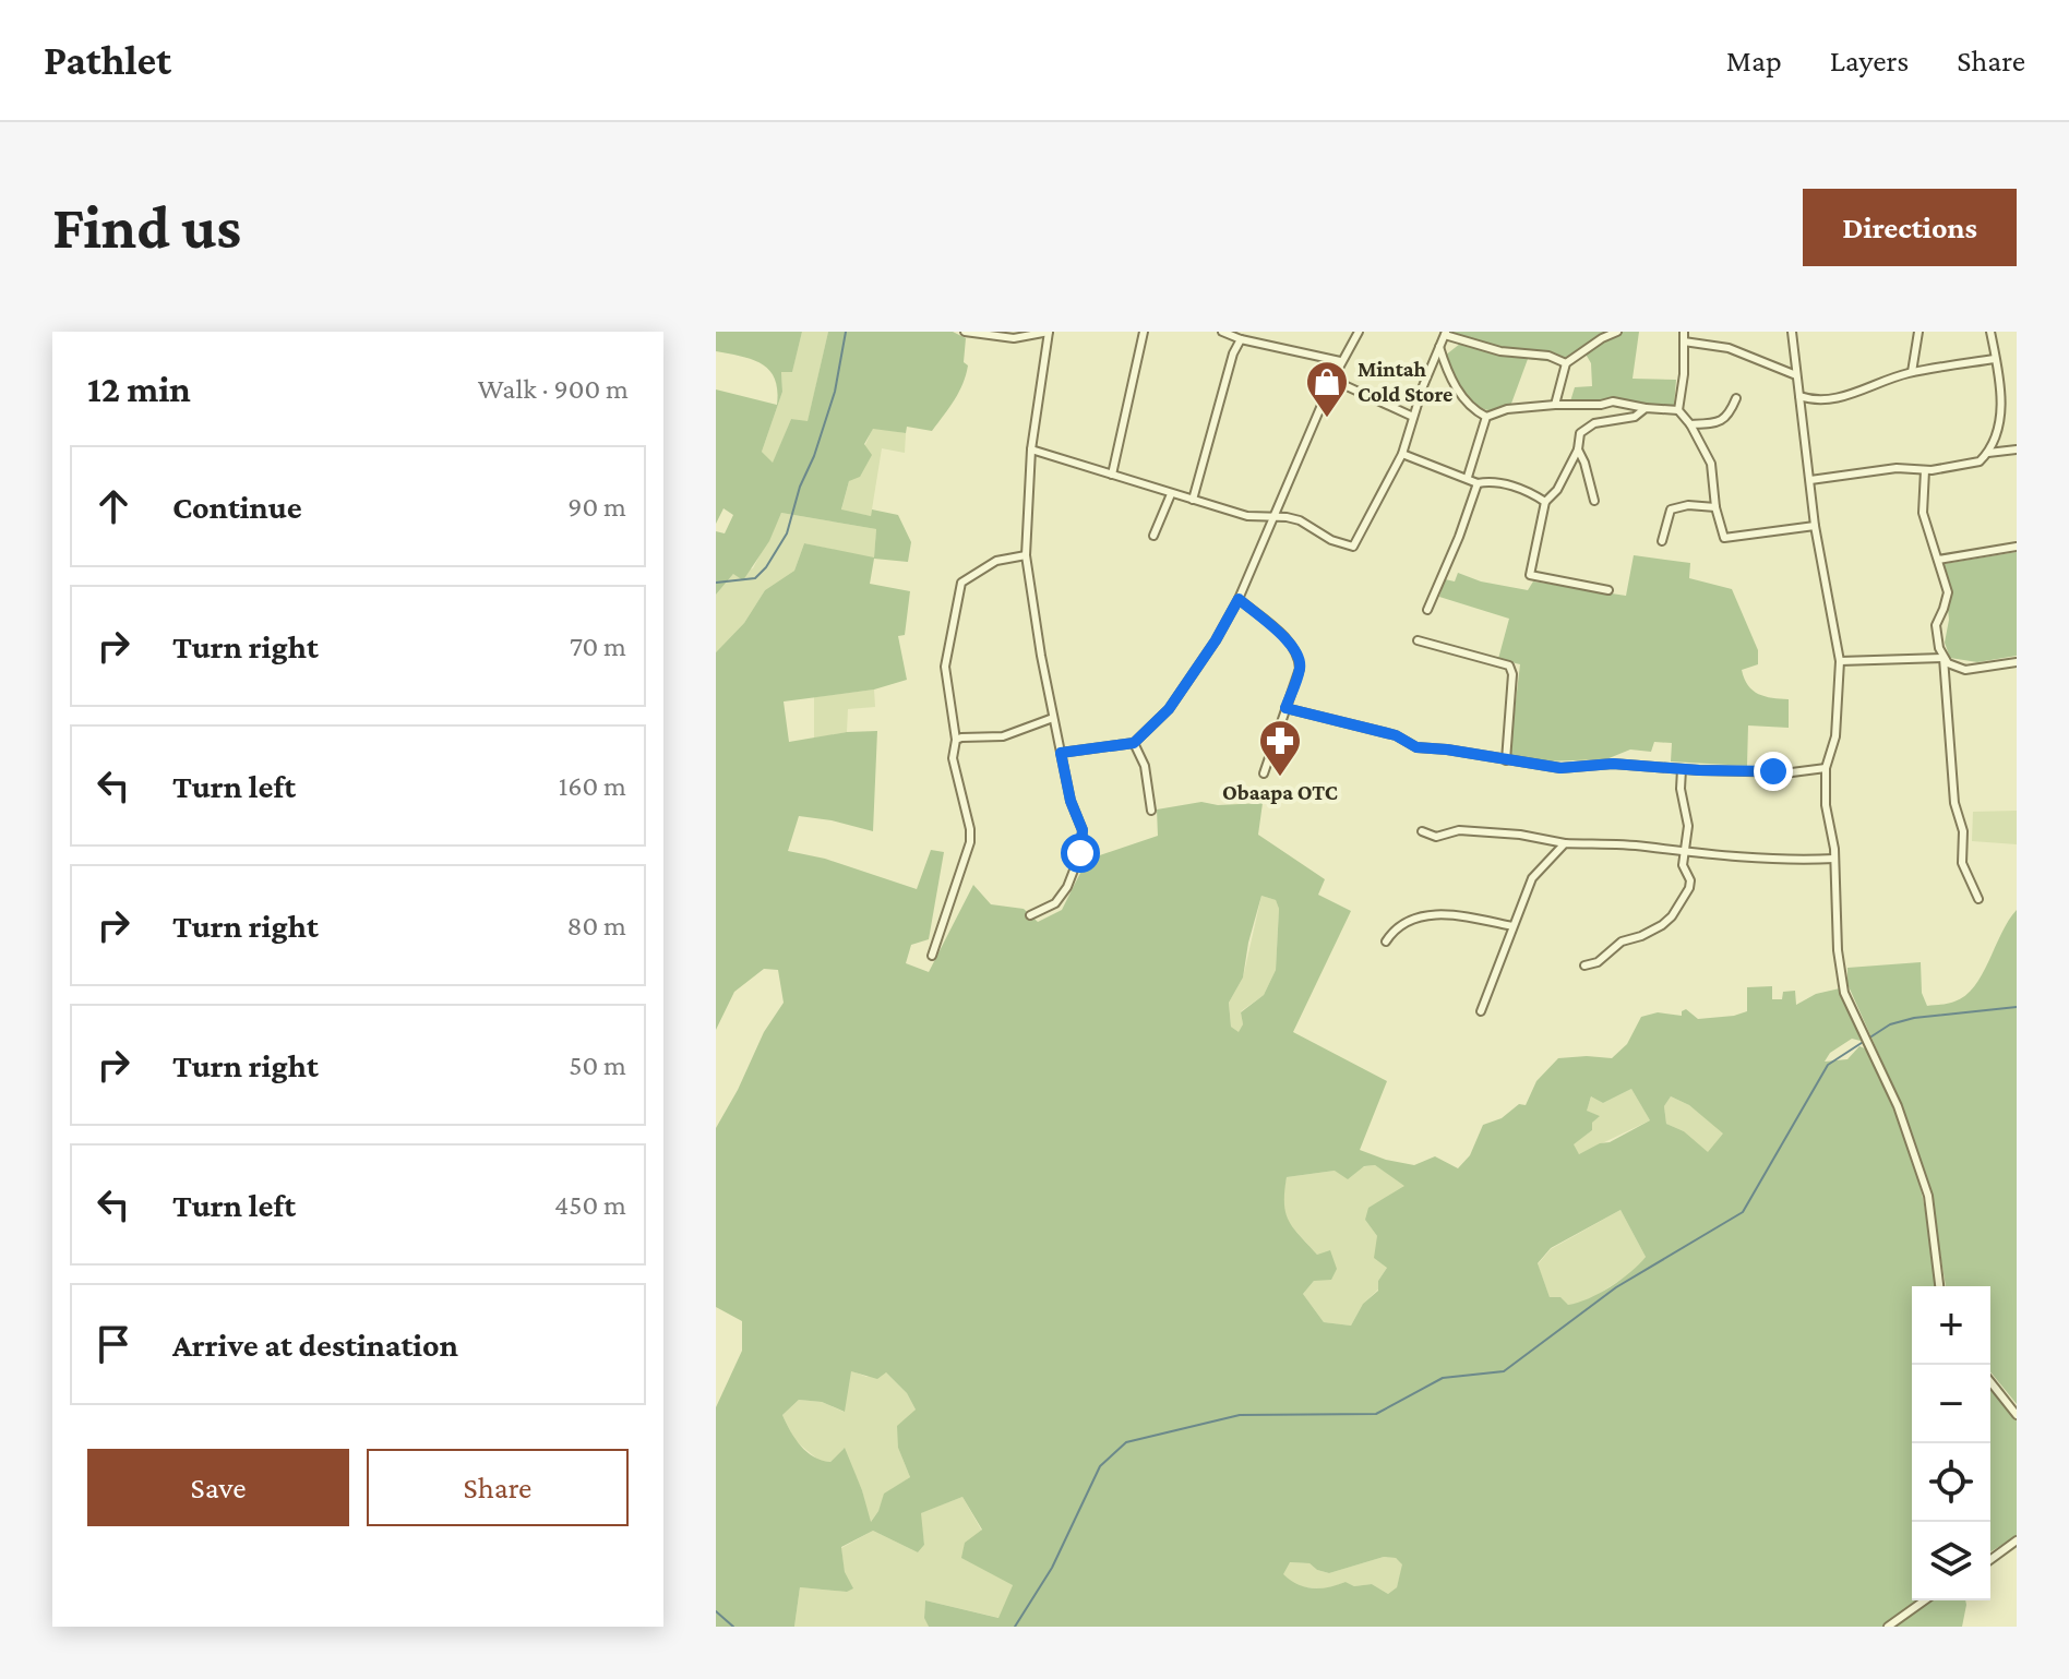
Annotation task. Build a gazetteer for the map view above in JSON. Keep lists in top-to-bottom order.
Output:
{
  "places": {
    "shop": ["Mintah Cold Store"],
    "pharmacy": ["Obaapa OTC"]
  },
  "page": {
    "header": "Pathlet",
    "nav": ["Map", "Layers", "Share"],
    "buttons": [
      "Directions",
      ["Save", "Share"]
    ],
    "title": "Find us",
    "heading": ["12 min", "Walk · 900 m"],
    "list": [
      ["Continue", "90 m"],
      ["Turn right", "70 m"],
      ["Turn left", "160 m"],
      ["Turn right", "80 m"],
      ["Turn right", "50 m"],
      ["Turn left", "450 m"],
      "Arrive at destination"
    ],
    "map_buttons": ["+", "−"]
  }
}
